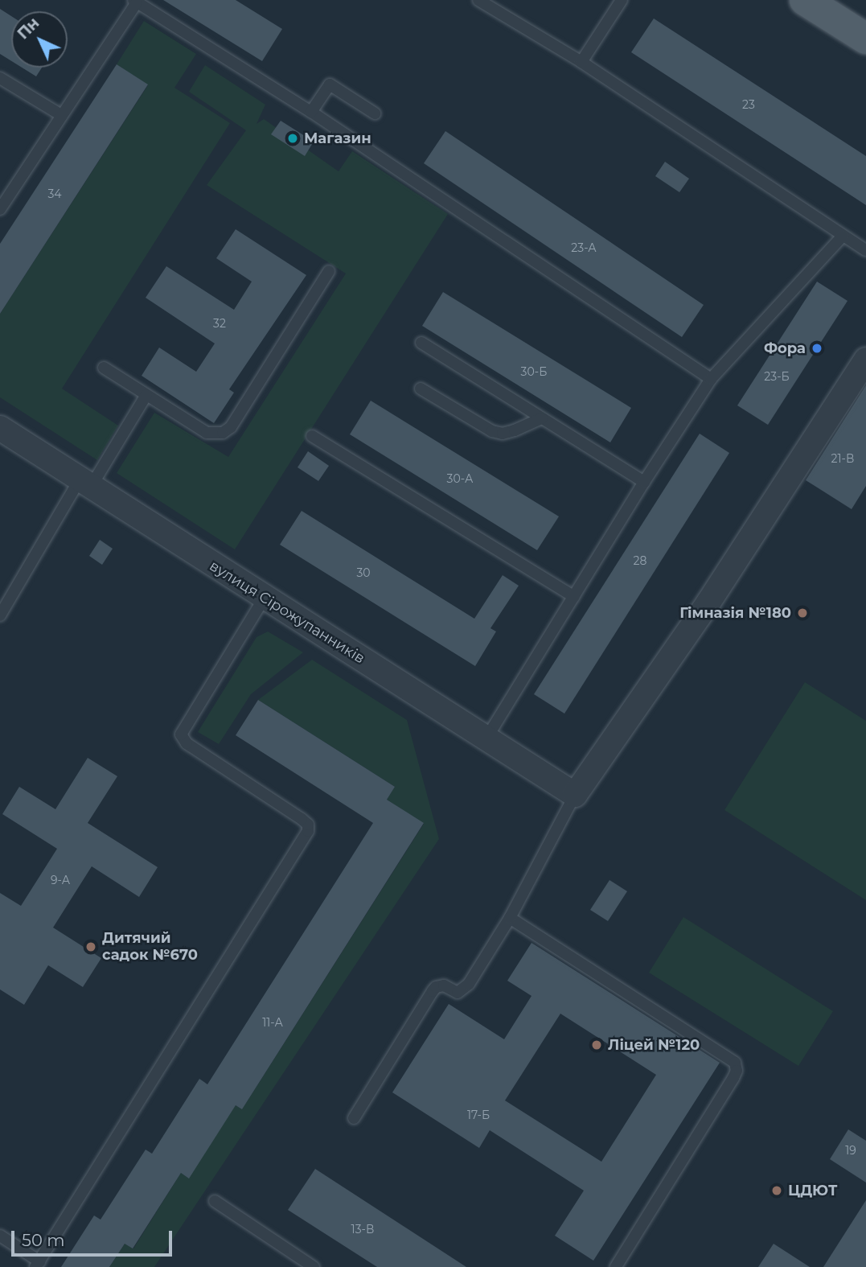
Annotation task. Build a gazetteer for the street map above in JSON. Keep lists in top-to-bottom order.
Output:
{
  "streets": {
    "street": ["вулиця Сірожупанників"]
  },
  "places": [
    "Магазин",
    "Фора",
    "Гімназія №180",
    "Дитячий садок №670",
    "Ліцей №120",
    "ЦДЮТ"
  ],
  "house_numbers": [
    "23",
    "34",
    "23-А",
    "32",
    "30-Б",
    "23-Б",
    "21-В",
    "30-А",
    "28",
    "30",
    "9-А",
    "11-А",
    "17-Б",
    "19",
    "13-В"
  ],
  "scale_bar": "50 m",
  "north": "top left"
}
